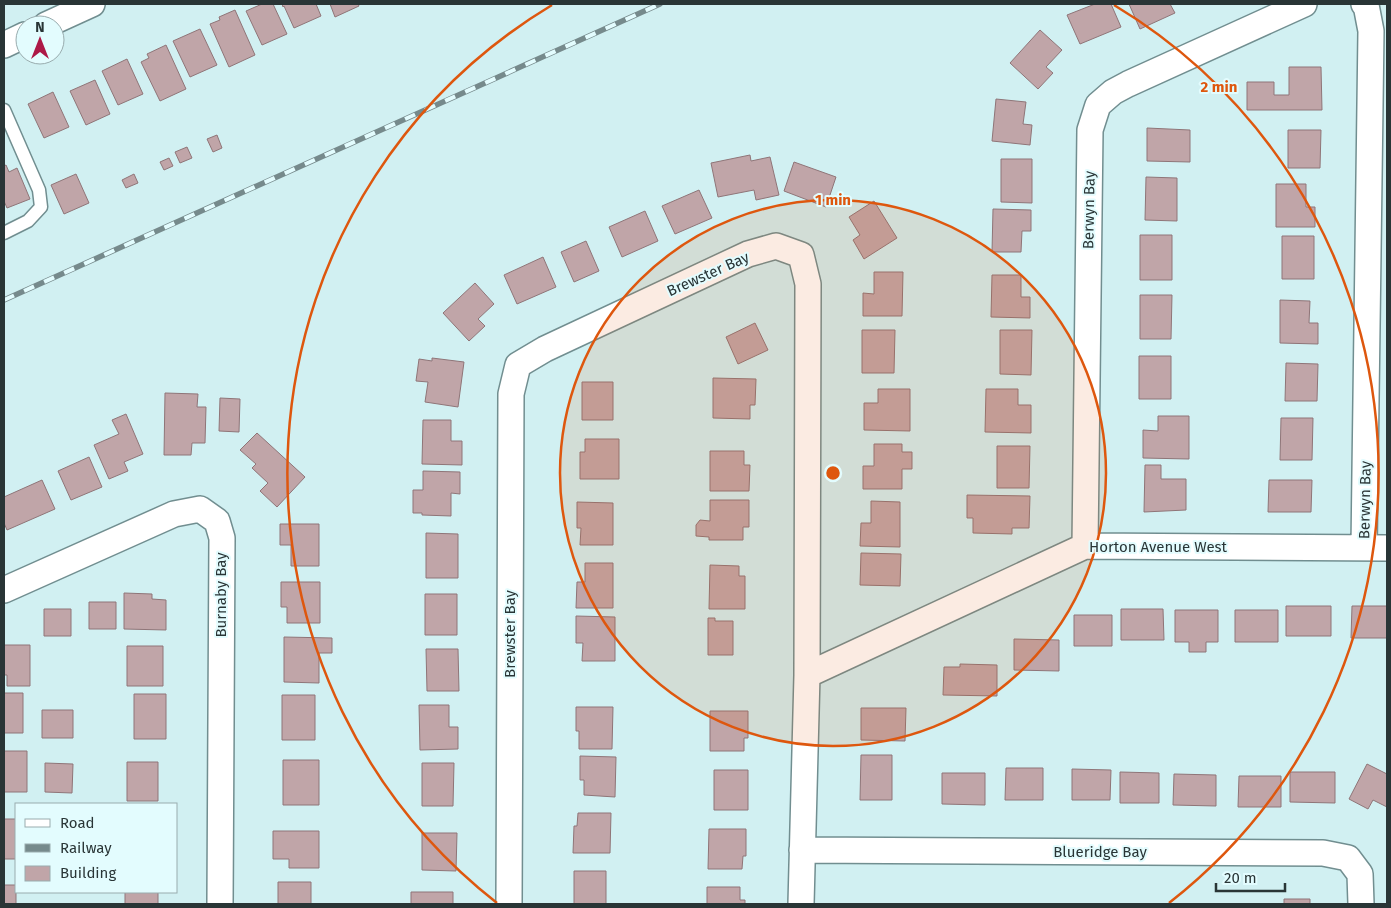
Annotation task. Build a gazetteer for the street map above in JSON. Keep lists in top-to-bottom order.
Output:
{
  "streets": {
    "street": [
      "Berwyn Bay",
      "Brewster Bay",
      "Horton Avenue West",
      "Burnaby Bay",
      "Blueridge Bay"
    ]
  },
  "crossings": [
    ["Berwyn Bay", "Horton Avenue West"],
    ["Brewster Bay", "Horton Avenue West"],
    ["Brewster Bay", "Blueridge Bay"]
  ],
  "legend": ["Road", "Railway", "Building"],
  "scale_bar": "20 m",
  "north": "top",
  "rings": ["2 min", "1 min"]
}
